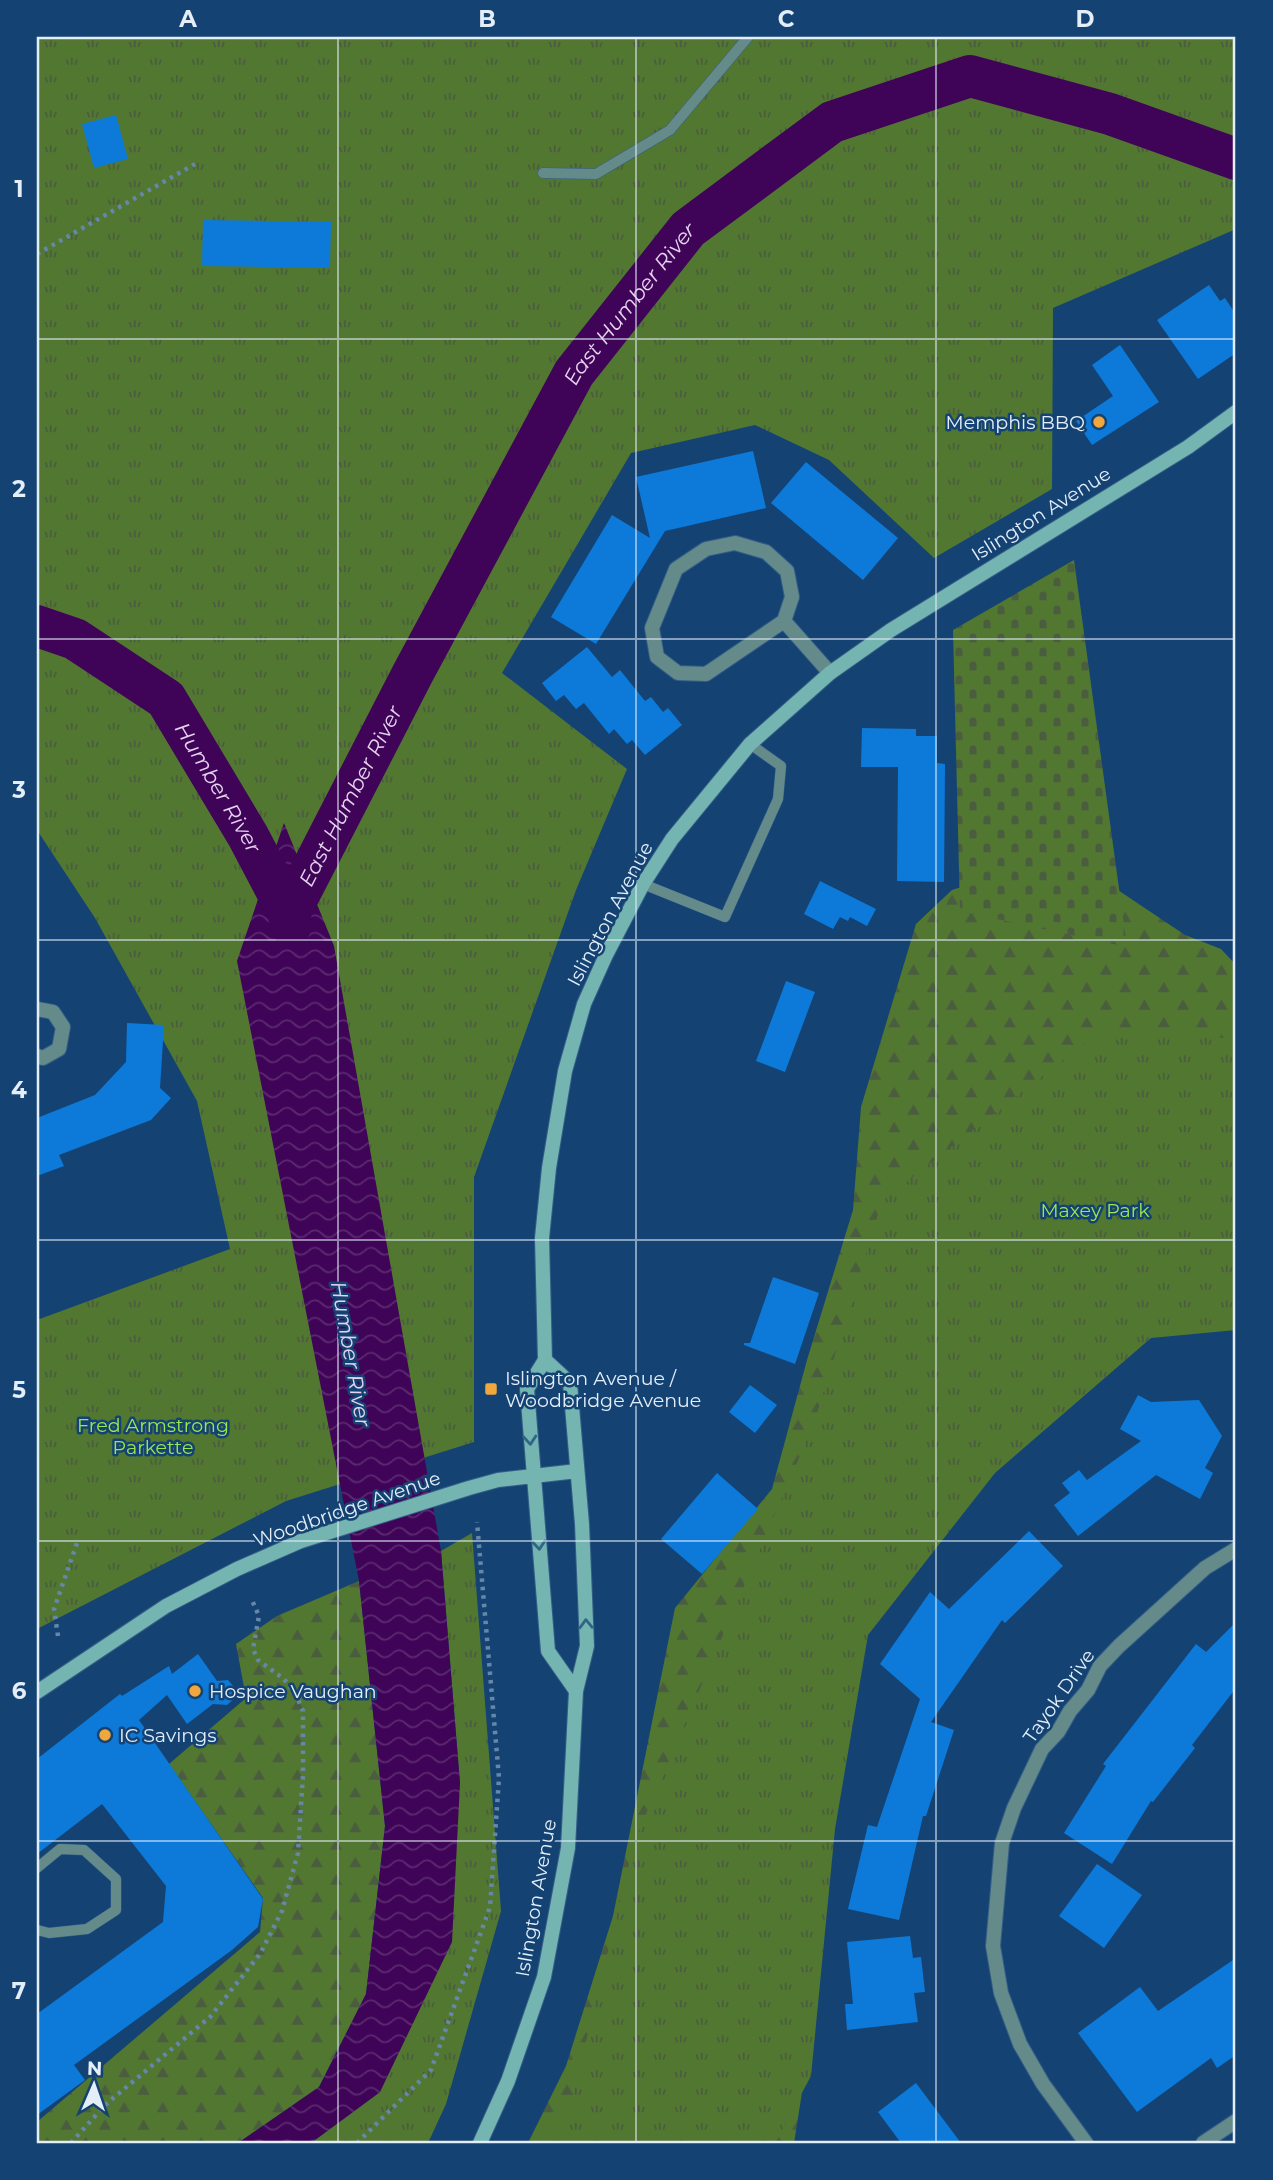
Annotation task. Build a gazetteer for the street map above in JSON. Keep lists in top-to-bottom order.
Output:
{
  "streets": {
    "main road": ["Islington Avenue", "Woodbridge Avenue"],
    "street": ["Tayok Drive"]
  },
  "crossings": [
    ["Islington Avenue", "Woodbridge Avenue"]
  ],
  "water": ["East Humber River", "Humber River"],
  "parks": ["Maxey Park", "Fred Armstrong Parkette"],
  "places": {
    "other": ["Memphis BBQ", "Hospice Vaughan", "IC Savings"],
    "transit": ["Islington Avenue / Woodbridge Avenue"]
  },
  "north": "top",
  "grid": {
    "columns": [
      "A",
      "B",
      "C",
      "D"
    ],
    "rows": [
      "1",
      "2",
      "3",
      "4",
      "5",
      "6",
      "7"
    ]
  }
}
